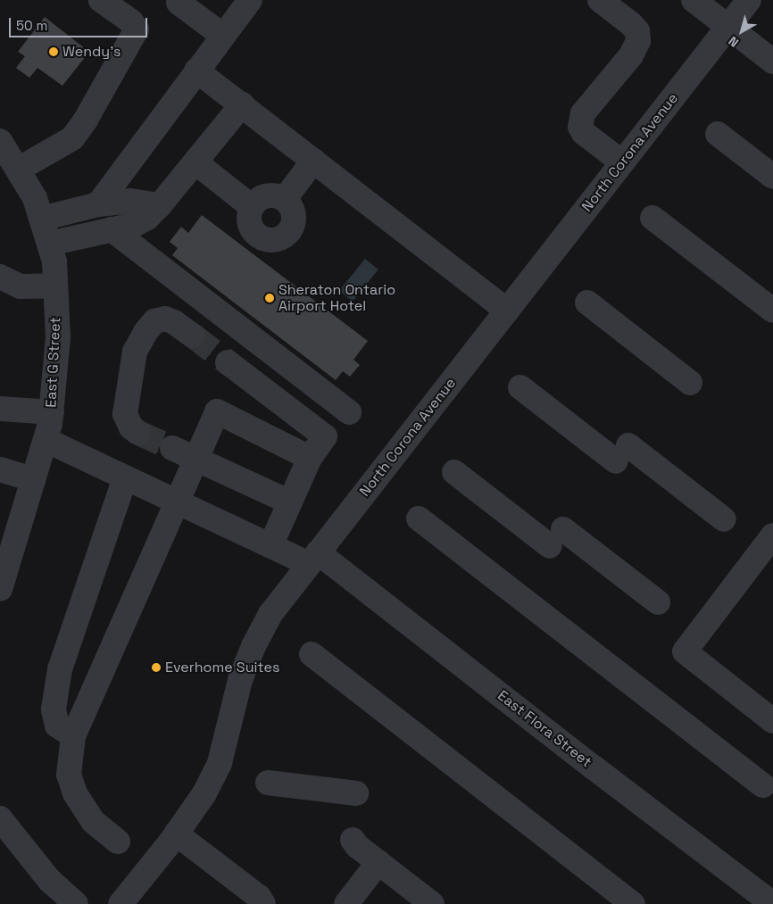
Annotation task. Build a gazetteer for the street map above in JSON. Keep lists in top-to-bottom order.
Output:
{
  "streets": {
    "street": ["North Corona Avenue", "East G Street", "East Flora Street"]
  },
  "crossings": [
    ["North Corona Avenue", "East Flora Street"],
    ["East G Street", "East Flora Street"]
  ],
  "places": ["Wendy's", "Sheraton Ontario Airport Hotel", "Everhome Suites"],
  "scale_bar": "50 m",
  "north": "bottom left"
}
